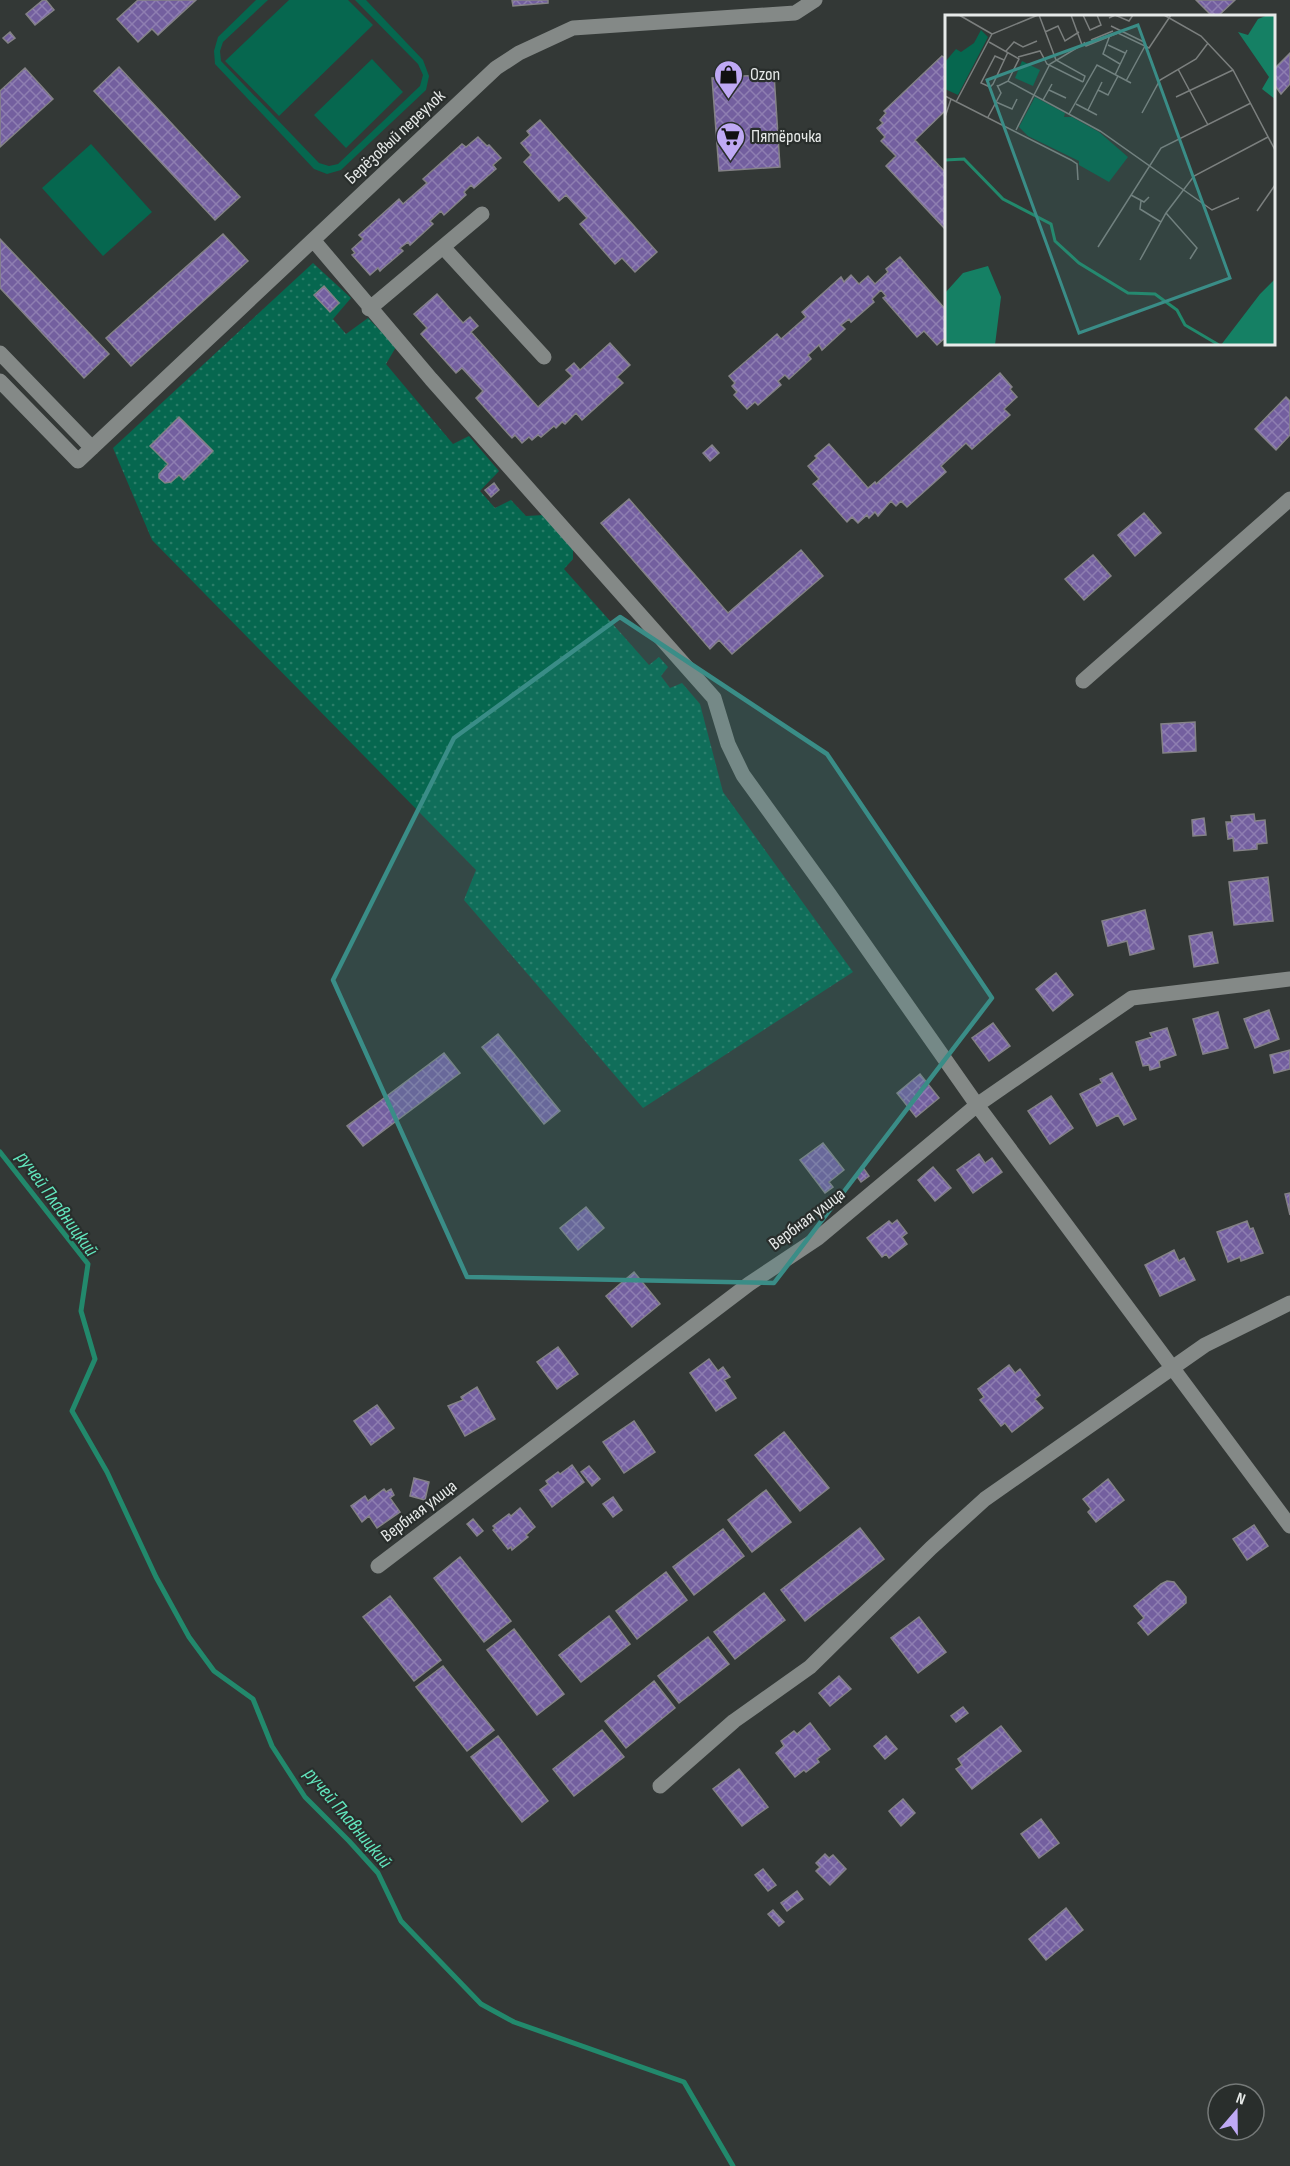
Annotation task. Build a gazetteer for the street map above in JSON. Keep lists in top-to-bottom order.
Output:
{
  "streets": {
    "street": ["Берёзовый переулок", "Вербная улица"]
  },
  "water": ["ручей Плавницкий"],
  "places": {
    "shop": ["Ozon"],
    "supermarket": ["Пятёрочка"]
  },
  "north": "top"
}
